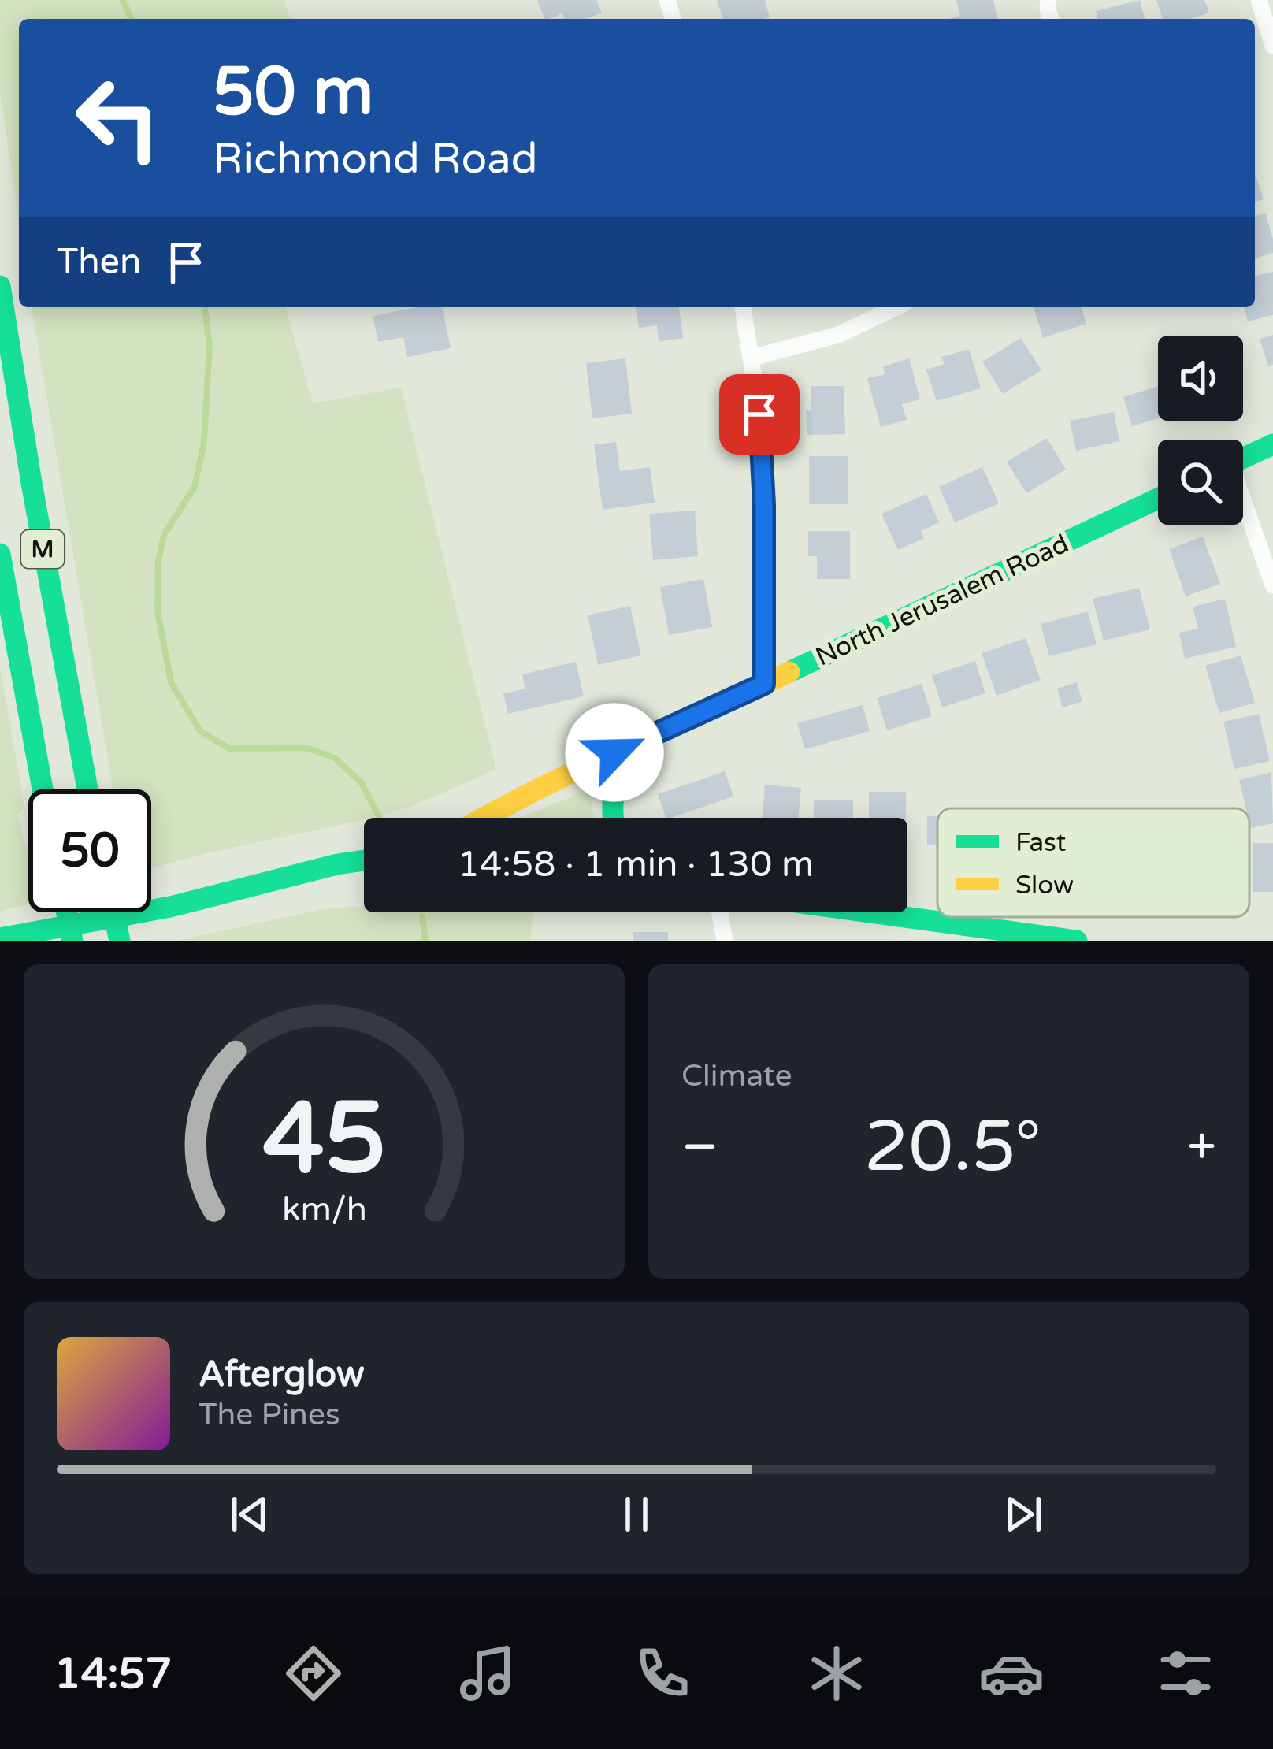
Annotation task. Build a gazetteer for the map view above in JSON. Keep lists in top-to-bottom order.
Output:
{
  "streets": {
    "main road": ["M", "North Jerusalem Road"]
  },
  "legend": ["Fast", "Slow"],
  "page": {
    "turn": ["50 m", "Richmond Road"],
    "then": "Then",
    "limit": "50",
    "trip": "14:58 · 1 min · 130 m",
    "tile": "Climate",
    "heat": ["−", "20.5°", "+"],
    "song": ["Afterglow", "The Pines"],
    "tabs": "14:57",
    "gauge": ["45", "km/h"]
  }
}
